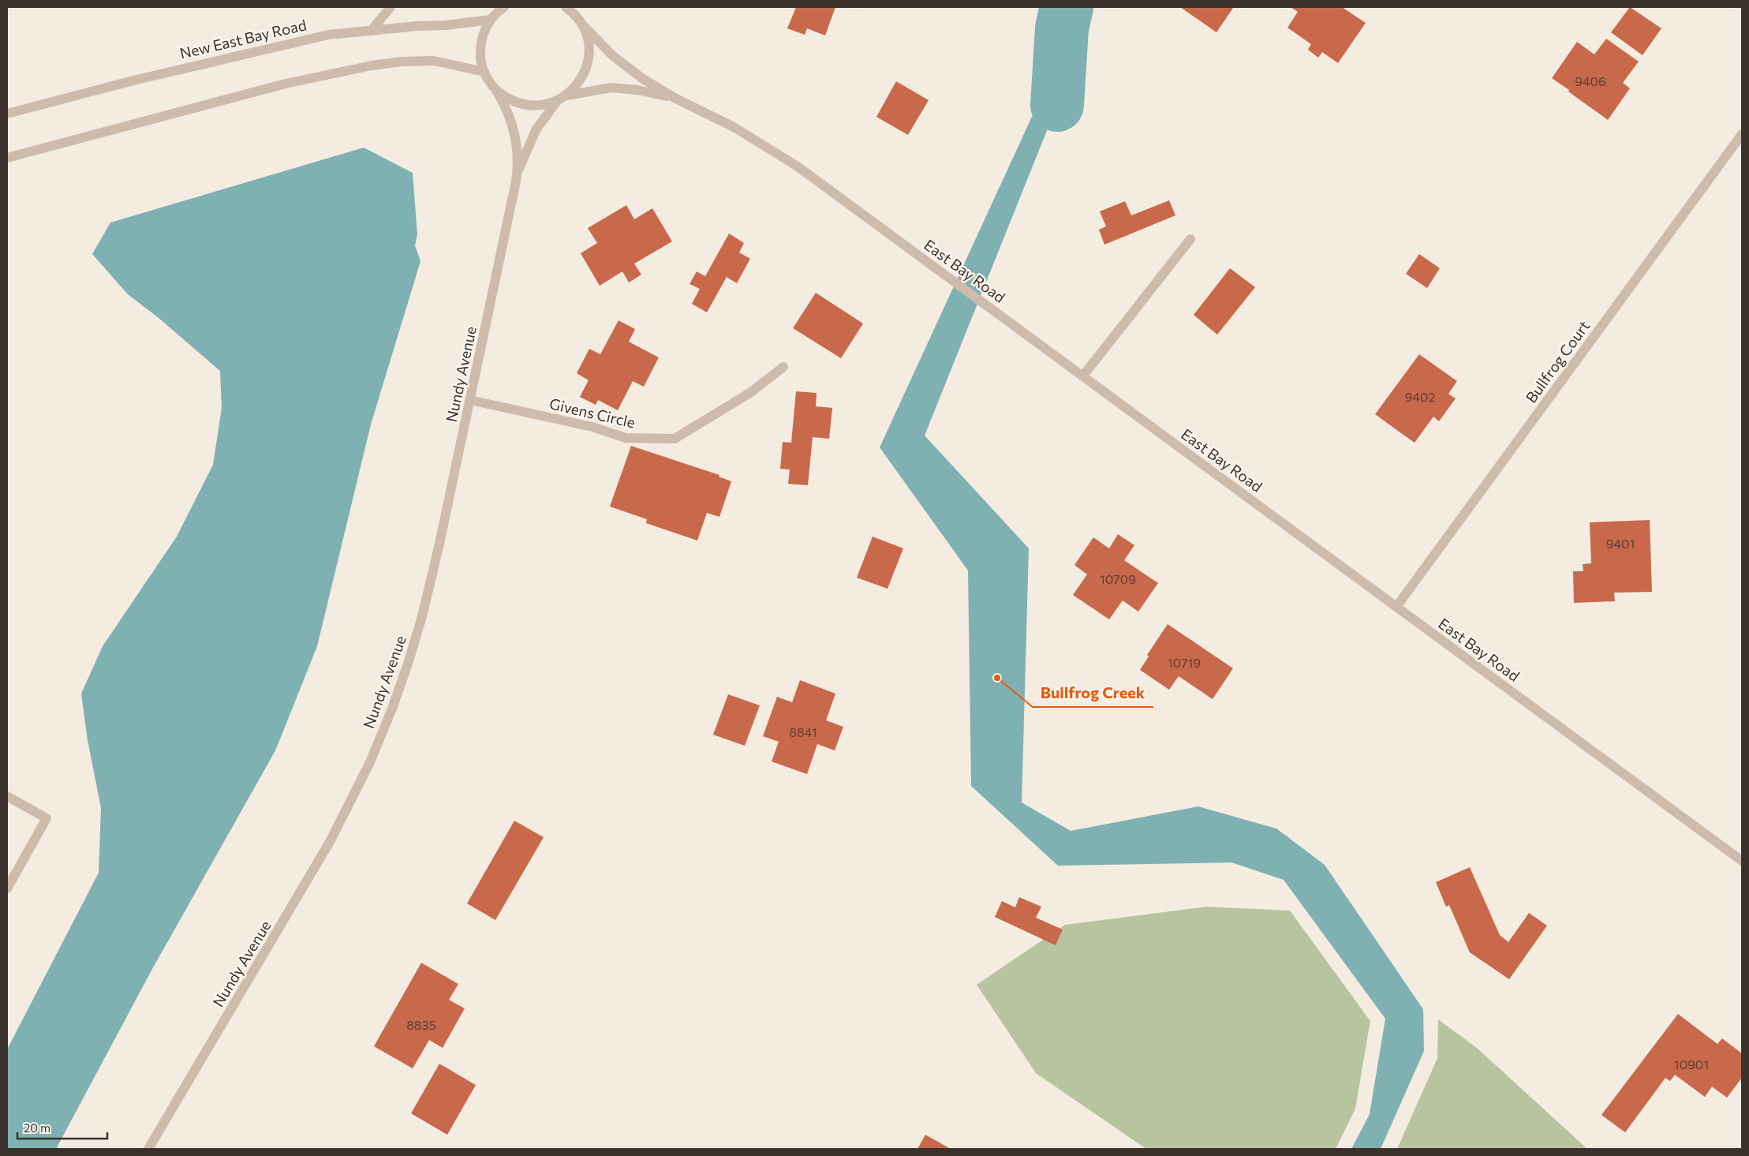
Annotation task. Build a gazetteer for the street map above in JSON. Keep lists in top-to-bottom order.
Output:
{
  "streets": {
    "street": [
      "New East Bay Road",
      "East Bay Road",
      "Bullfrog Court",
      "Nundy Avenue",
      "Givens Circle"
    ]
  },
  "crossings": [
    ["East Bay Road", "Bullfrog Court"],
    ["East Bay Road", "Nundy Avenue"],
    ["Nundy Avenue", "Givens Circle"]
  ],
  "places": ["Bullfrog Creek"],
  "house_numbers": [
    "9406",
    "9402",
    "9401",
    "10709",
    "10719",
    "8841",
    "8835",
    "10901"
  ],
  "scale_bar": "20 m"
}
